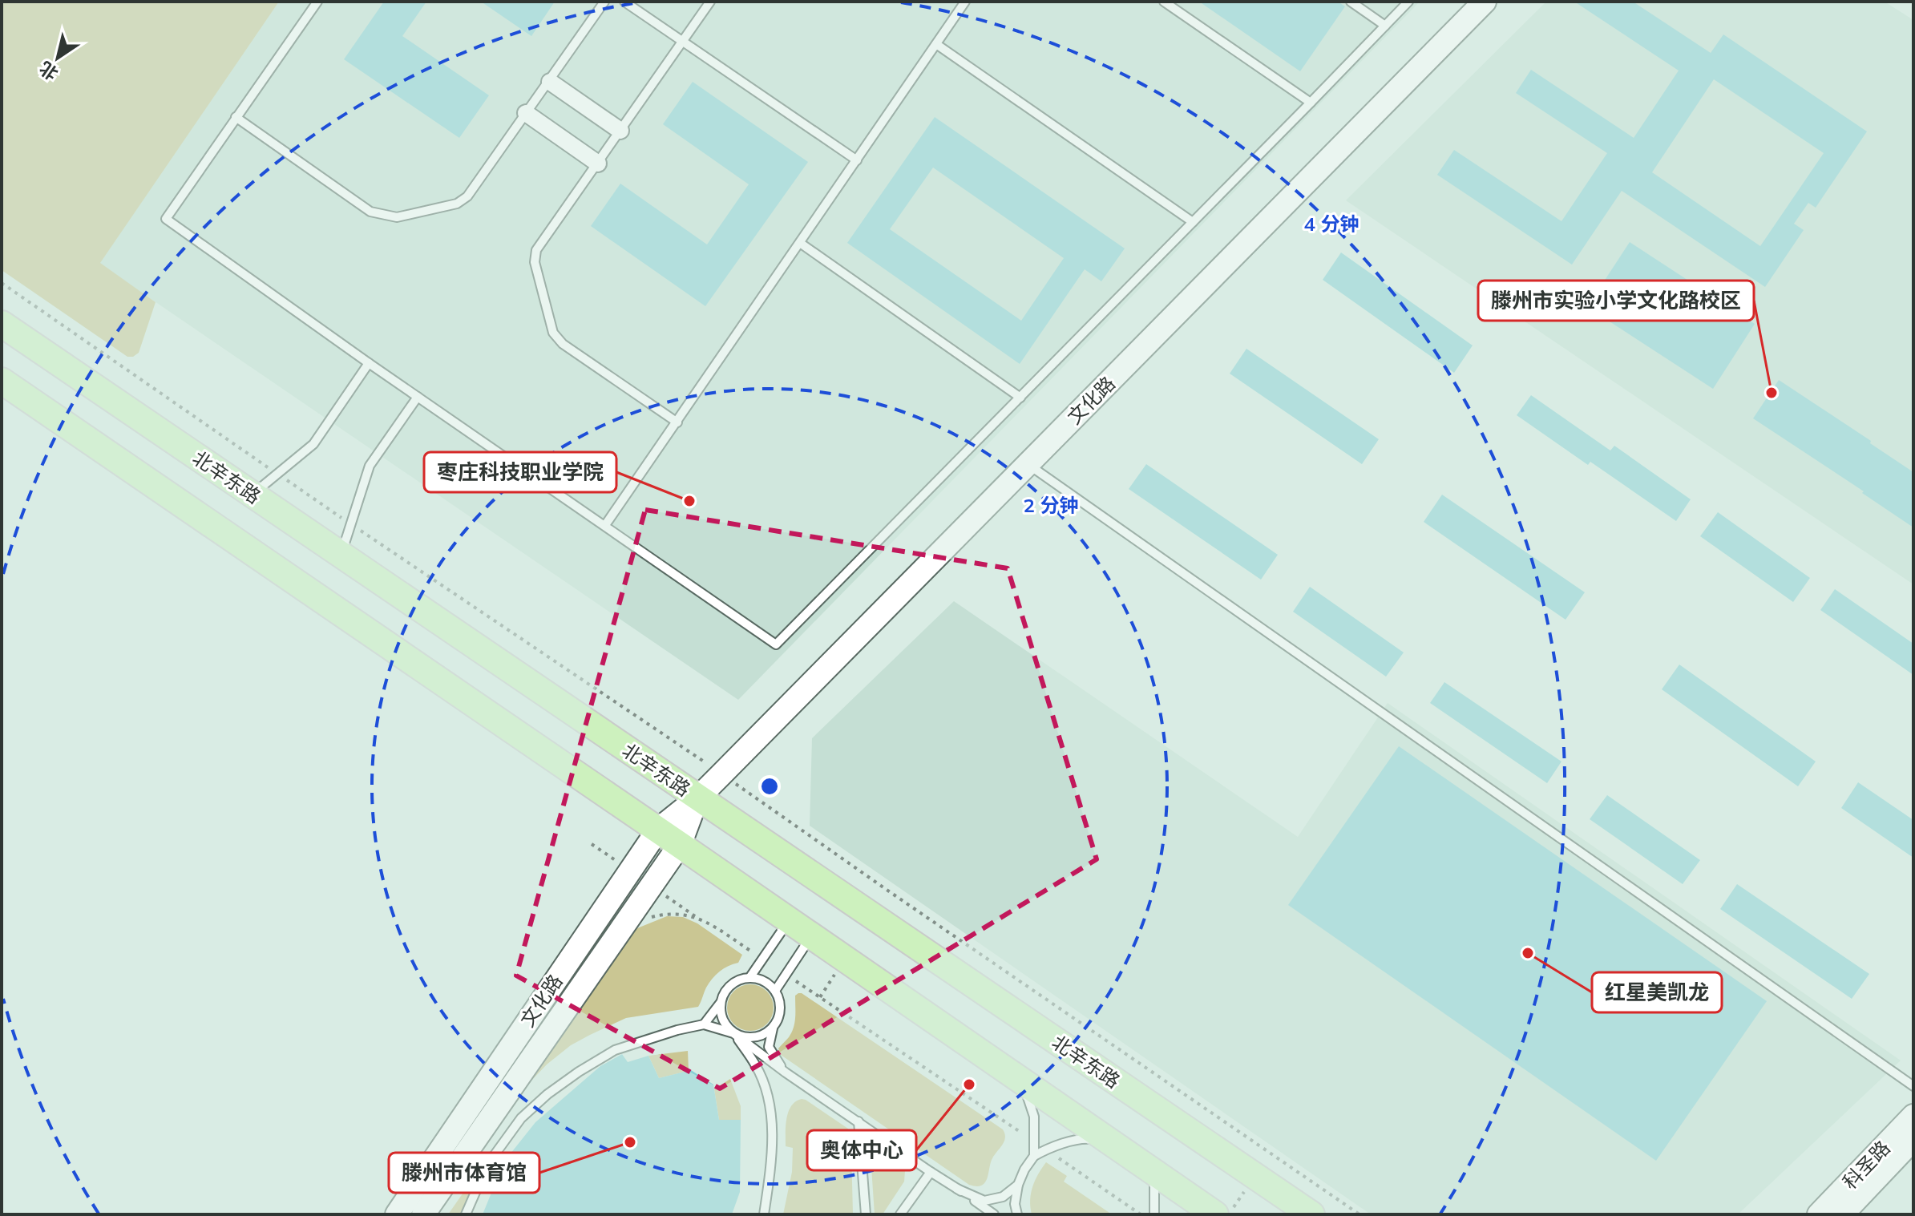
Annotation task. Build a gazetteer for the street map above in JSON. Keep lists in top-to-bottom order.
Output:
{
  "streets": {
    "main road": ["北辛东路"],
    "street": ["文化路", "科圣路"]
  },
  "crossings": [
    ["文化路", "北辛东路"]
  ],
  "places": [
    "滕州市实验小学文化路校区",
    "枣庄科技职业学院",
    "红星美凯龙",
    "奥体中心",
    "滕州市体育馆"
  ],
  "north": "bottom left",
  "rings": ["4 分钟", "2 分钟"]
}
